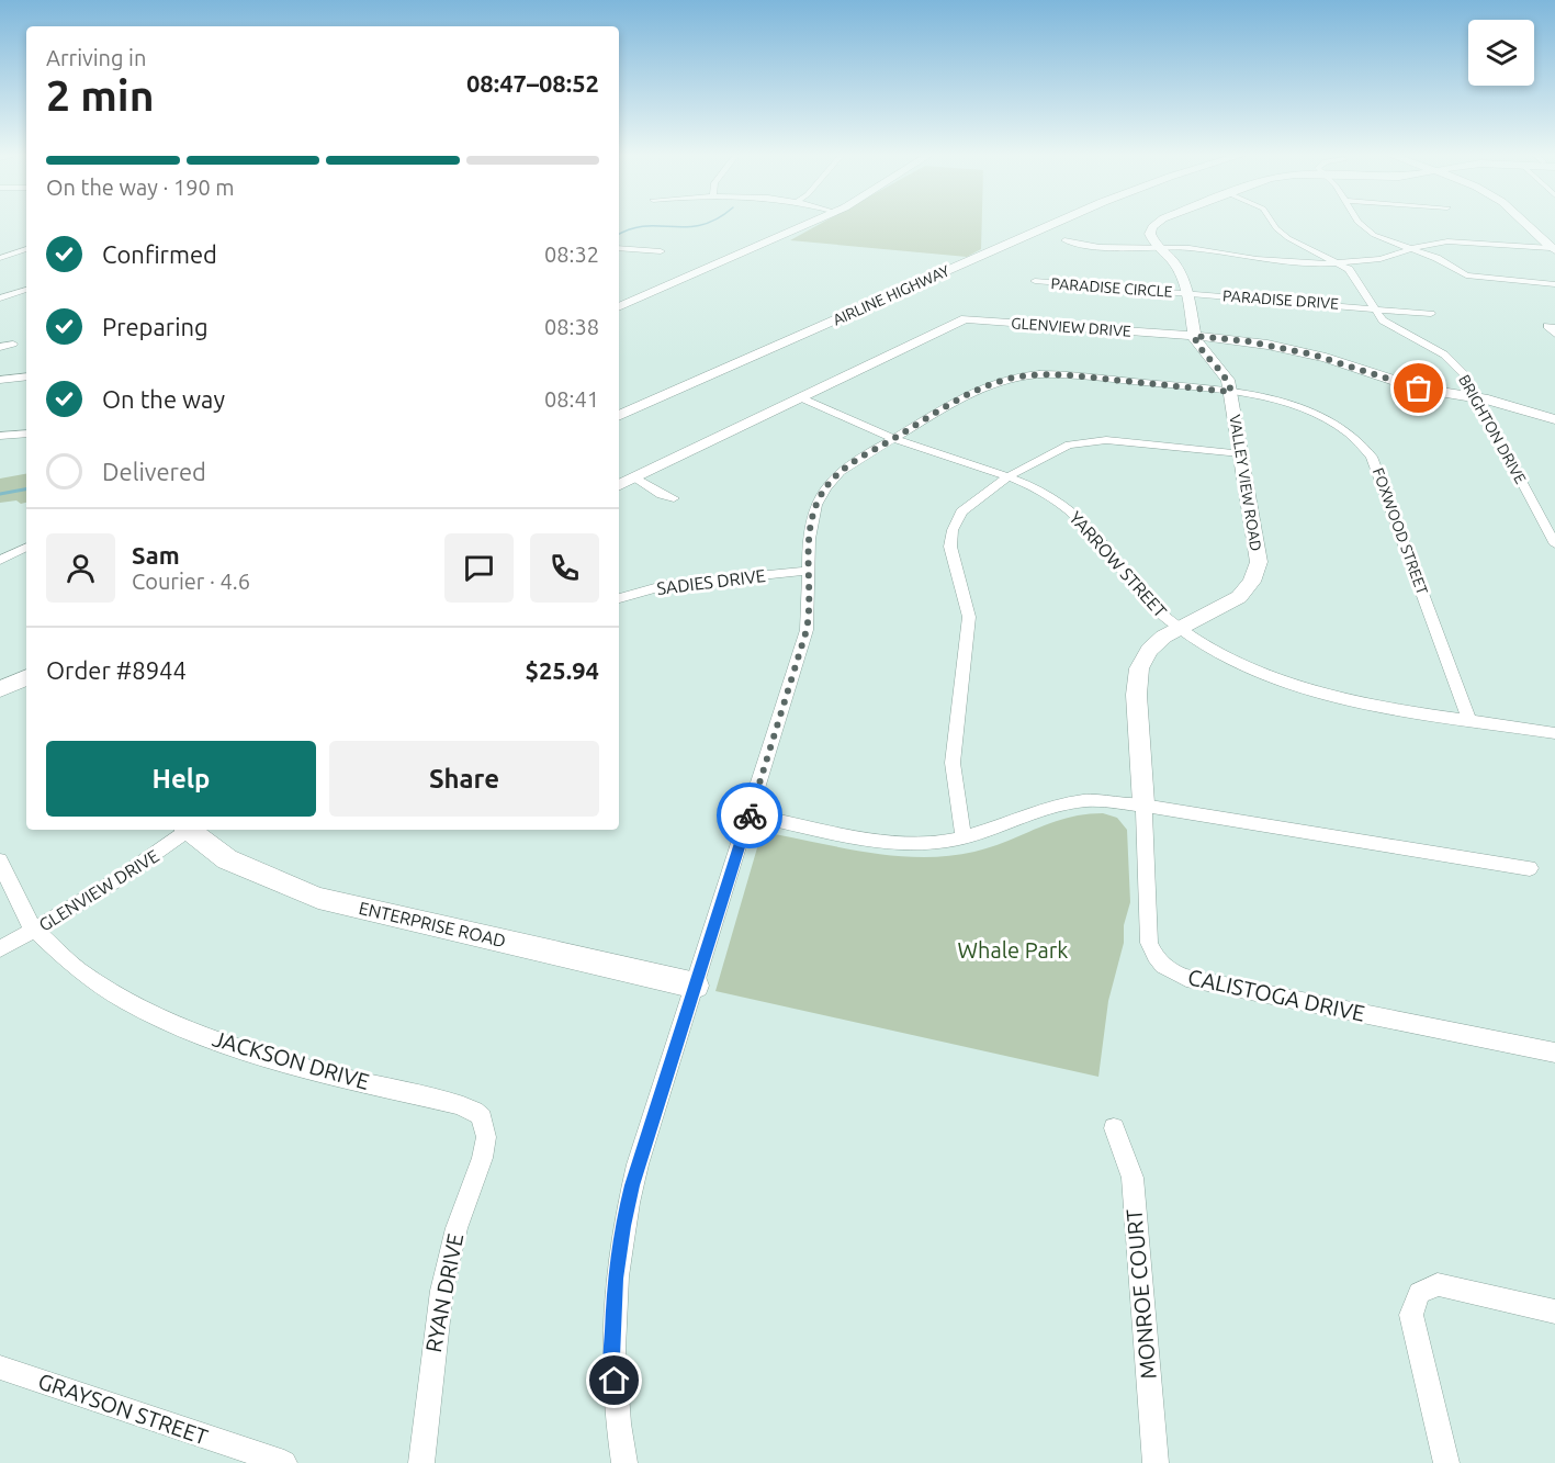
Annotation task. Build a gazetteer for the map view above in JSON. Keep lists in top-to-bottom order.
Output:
{
  "streets": {
    "main road": ["AIRLINE HIGHWAY"],
    "street": [
      "PARADISE CIRCLE",
      "PARADISE DRIVE",
      "GLENVIEW DRIVE",
      "BRIGHTON DRIVE",
      "VALLEY VIEW ROAD",
      "FOXWOOD STREET",
      "YARROW STREET",
      "SADIES DRIVE",
      "ENTERPRISE ROAD",
      "CALISTOGA DRIVE",
      "JACKSON DRIVE",
      "RYAN DRIVE",
      "MONROE COURT",
      "GRAYSON STREET"
    ]
  },
  "crossings": [
    ["PARADISE CIRCLE", "PARADISE DRIVE"],
    ["PARADISE CIRCLE", "VALLEY VIEW ROAD"],
    ["PARADISE DRIVE", "BRIGHTON DRIVE"],
    ["PARADISE DRIVE", "VALLEY VIEW ROAD"],
    ["GLENVIEW DRIVE", "BRIGHTON DRIVE"],
    ["GLENVIEW DRIVE", "VALLEY VIEW ROAD"],
    ["GLENVIEW DRIVE", "YARROW STREET"],
    ["GLENVIEW DRIVE", "JACKSON DRIVE"],
    ["VALLEY VIEW ROAD", "FOXWOOD STREET"],
    ["VALLEY VIEW ROAD", "YARROW STREET"],
    ["VALLEY VIEW ROAD", "CALISTOGA DRIVE"],
    ["FOXWOOD STREET", "YARROW STREET"],
    ["FOXWOOD STREET", "SADIES DRIVE"],
    ["FOXWOOD STREET", "ENTERPRISE ROAD"],
    ["JACKSON DRIVE", "RYAN DRIVE"]
  ],
  "parks": ["Whale Park"],
  "page": {
    "heading": ["2 min", "Arriving in", "08:47–08:52"],
    "panel": [
      "Sam",
      "Courier · 4.6",
      "Order #8944",
      "$25.94"
    ],
    "bar": "On the way · 190 m",
    "list": [
      ["Confirmed", "08:32"],
      ["Preparing", "08:38"],
      ["On the way", "08:41"],
      "Delivered"
    ],
    "buttons": ["Help", "Share"]
  }
}
